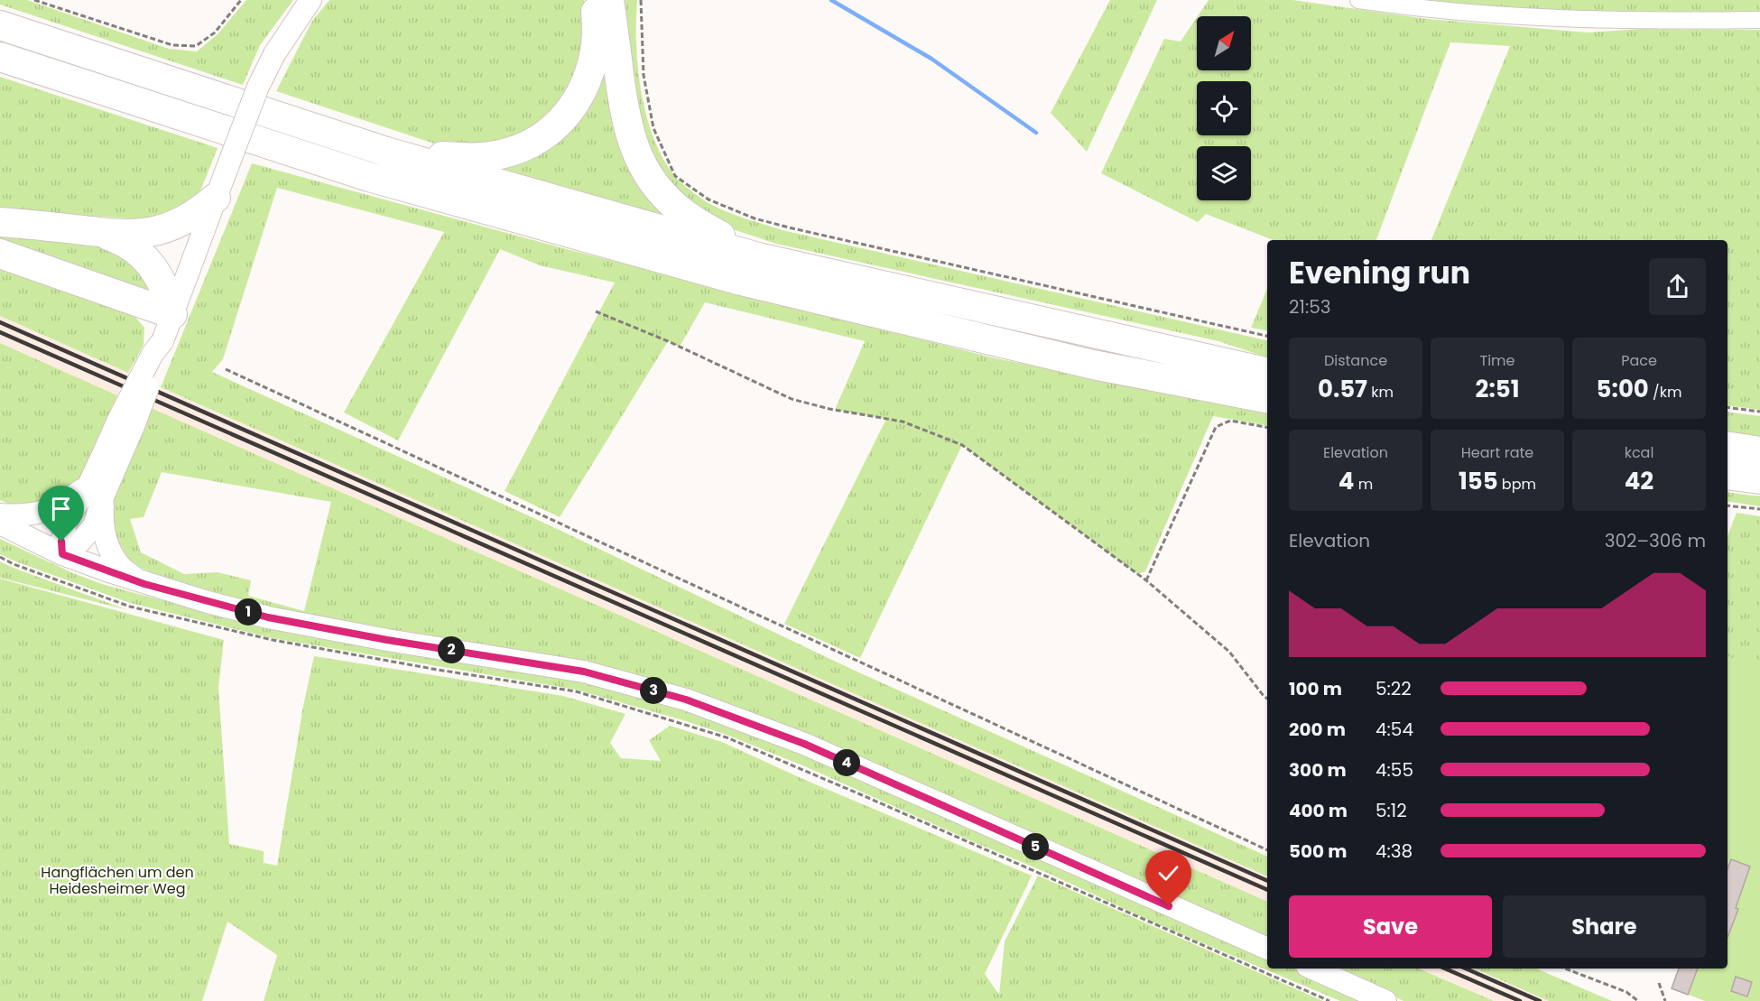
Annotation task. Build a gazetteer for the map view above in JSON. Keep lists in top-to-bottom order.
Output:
{
  "parks": ["Hangflächen um den Heidesheimer Weg"],
  "north": "top right",
  "page": {
    "heading": ["Evening run", "21:53"],
    "stats": [
      ["Distance", "0.57 km"],
      ["Time", "2:51"],
      ["Pace", "5:00 /km"],
      ["Elevation", "4 m"],
      ["Heart rate", "155 bpm"],
      ["kcal", "42"]
    ],
    "chart": ["Elevation", "302–306 m"],
    "pins": [
      "1",
      "2",
      "3",
      "4",
      "5"
    ],
    "list": [
      {
        "name": "100 m",
        "note": "5:22"
      },
      {
        "name": "200 m",
        "note": "4:54"
      },
      {
        "name": "300 m",
        "note": "4:55"
      },
      {
        "name": "400 m",
        "note": "5:12"
      },
      {
        "name": "500 m",
        "note": "4:38"
      }
    ],
    "buttons": ["Save", "Share"]
  }
}
